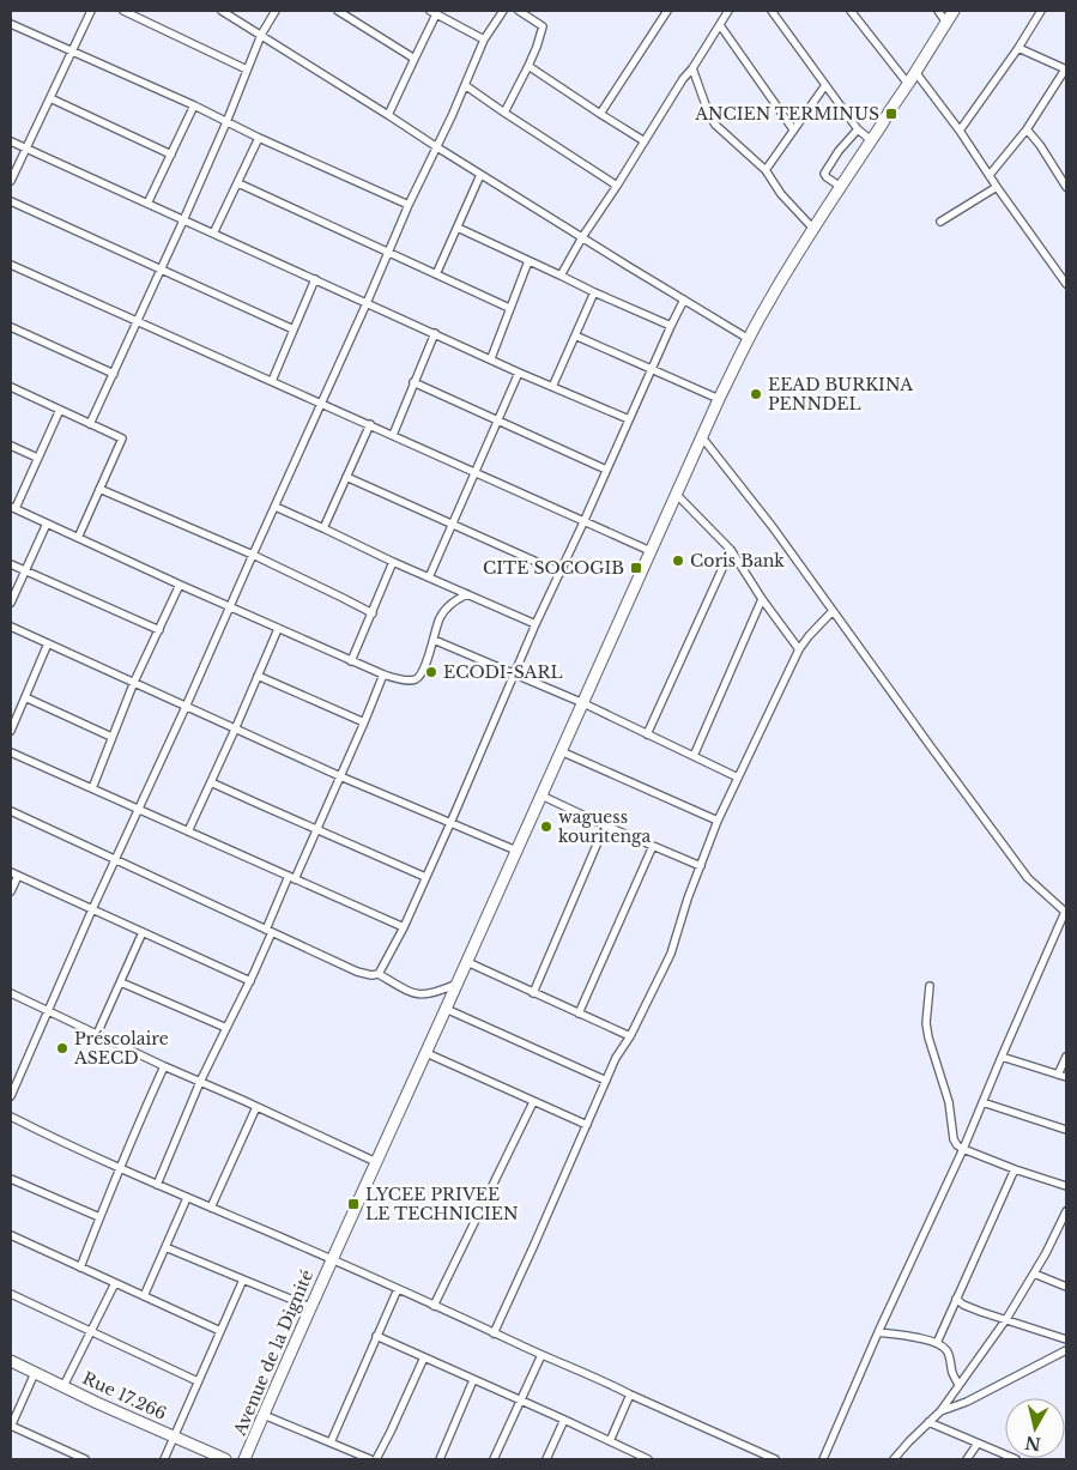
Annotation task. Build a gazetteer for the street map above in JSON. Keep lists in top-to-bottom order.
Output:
{
  "streets": {
    "street": ["Avenue de la Dignité", "Rue 17.266"]
  },
  "places": {
    "transit": ["ANCIEN TERMINUS", "CITE SOCOGIB", "LYCEE PRIVEE LE TECHNICIEN"],
    "other": [
      "EEAD BURKINA PENNDEL",
      "Coris Bank",
      "ECODI-SARL",
      "waguess kouritenga",
      "Préscolaire ASECD"
    ]
  },
  "north": "bottom"
}
